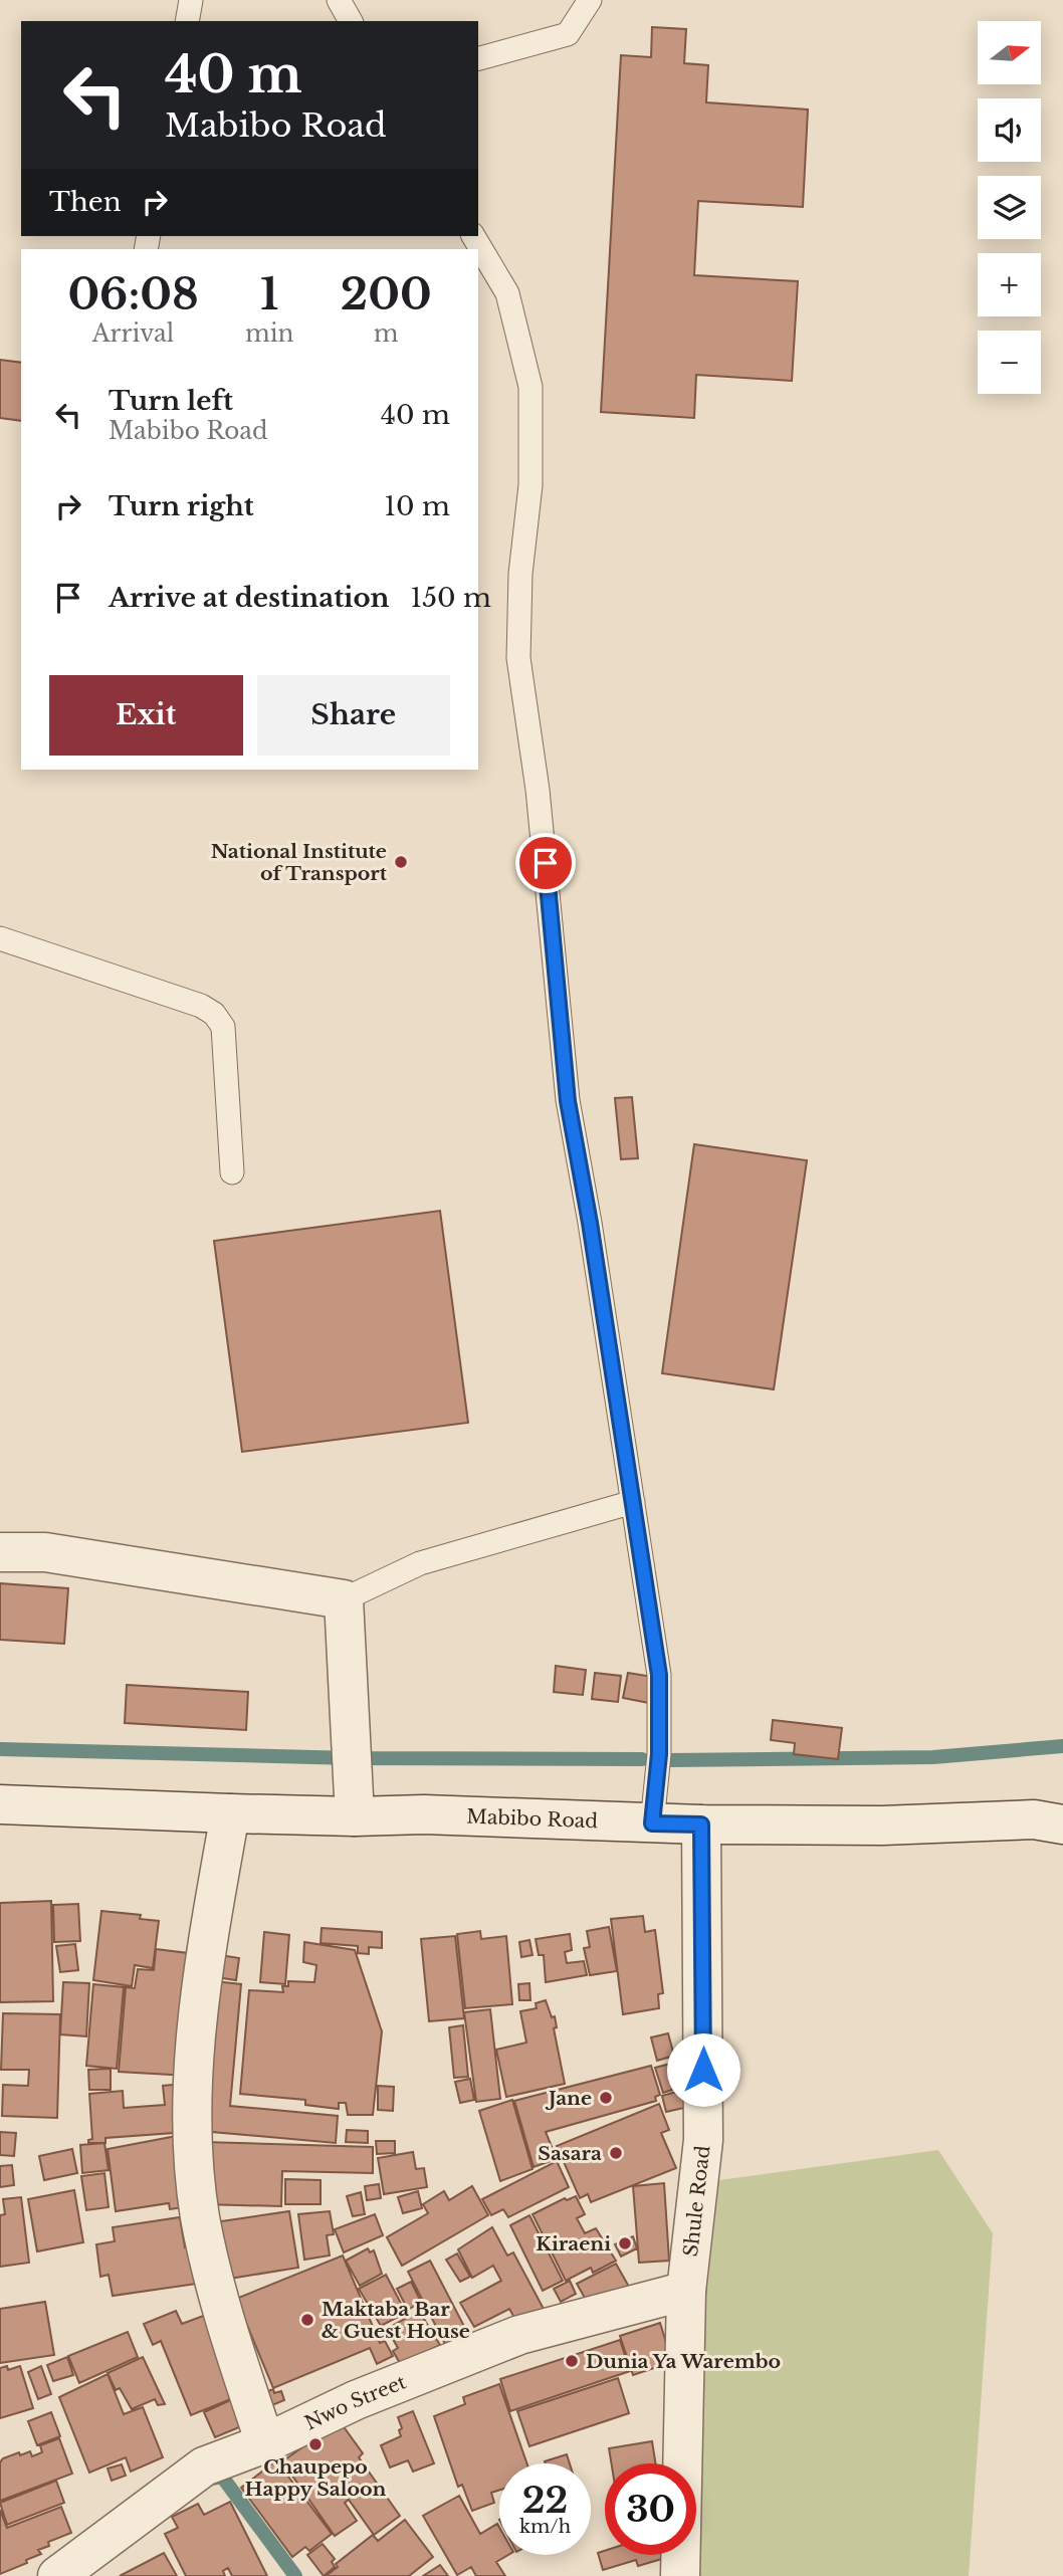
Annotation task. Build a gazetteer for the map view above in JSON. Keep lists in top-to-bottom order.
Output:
{
  "streets": {
    "street": ["Mabibo Road", "Shule Road", "Nwo Street"]
  },
  "crossings": [
    ["Mabibo Road", "Shule Road"],
    ["Shule Road", "Nwo Street"]
  ],
  "places": [
    "National Institute of Transport",
    "Jane",
    "Sasara",
    "Kiraeni",
    "Maktaba Bar & Guest House",
    "Dunia Ya Warembo",
    "Chaupepo Happy Saloon"
  ],
  "north": "right",
  "page": {
    "map_buttons": ["+", "−"],
    "turn": ["40 m", "Mabibo Road"],
    "then": "Then",
    "eta": [
      "06:08",
      "Arrival",
      "1",
      "min",
      "200",
      "m"
    ],
    "list": [
      {
        "name": "Turn left",
        "note": "Mabibo Road",
        "value": "40 m"
      },
      {
        "name": "Turn right",
        "value": "10 m"
      },
      {
        "name": "Arrive at destination",
        "value": "150 m"
      }
    ],
    "buttons": ["Exit", "Share"],
    "speed": "22 km/h",
    "limit": "30"
  }
}
